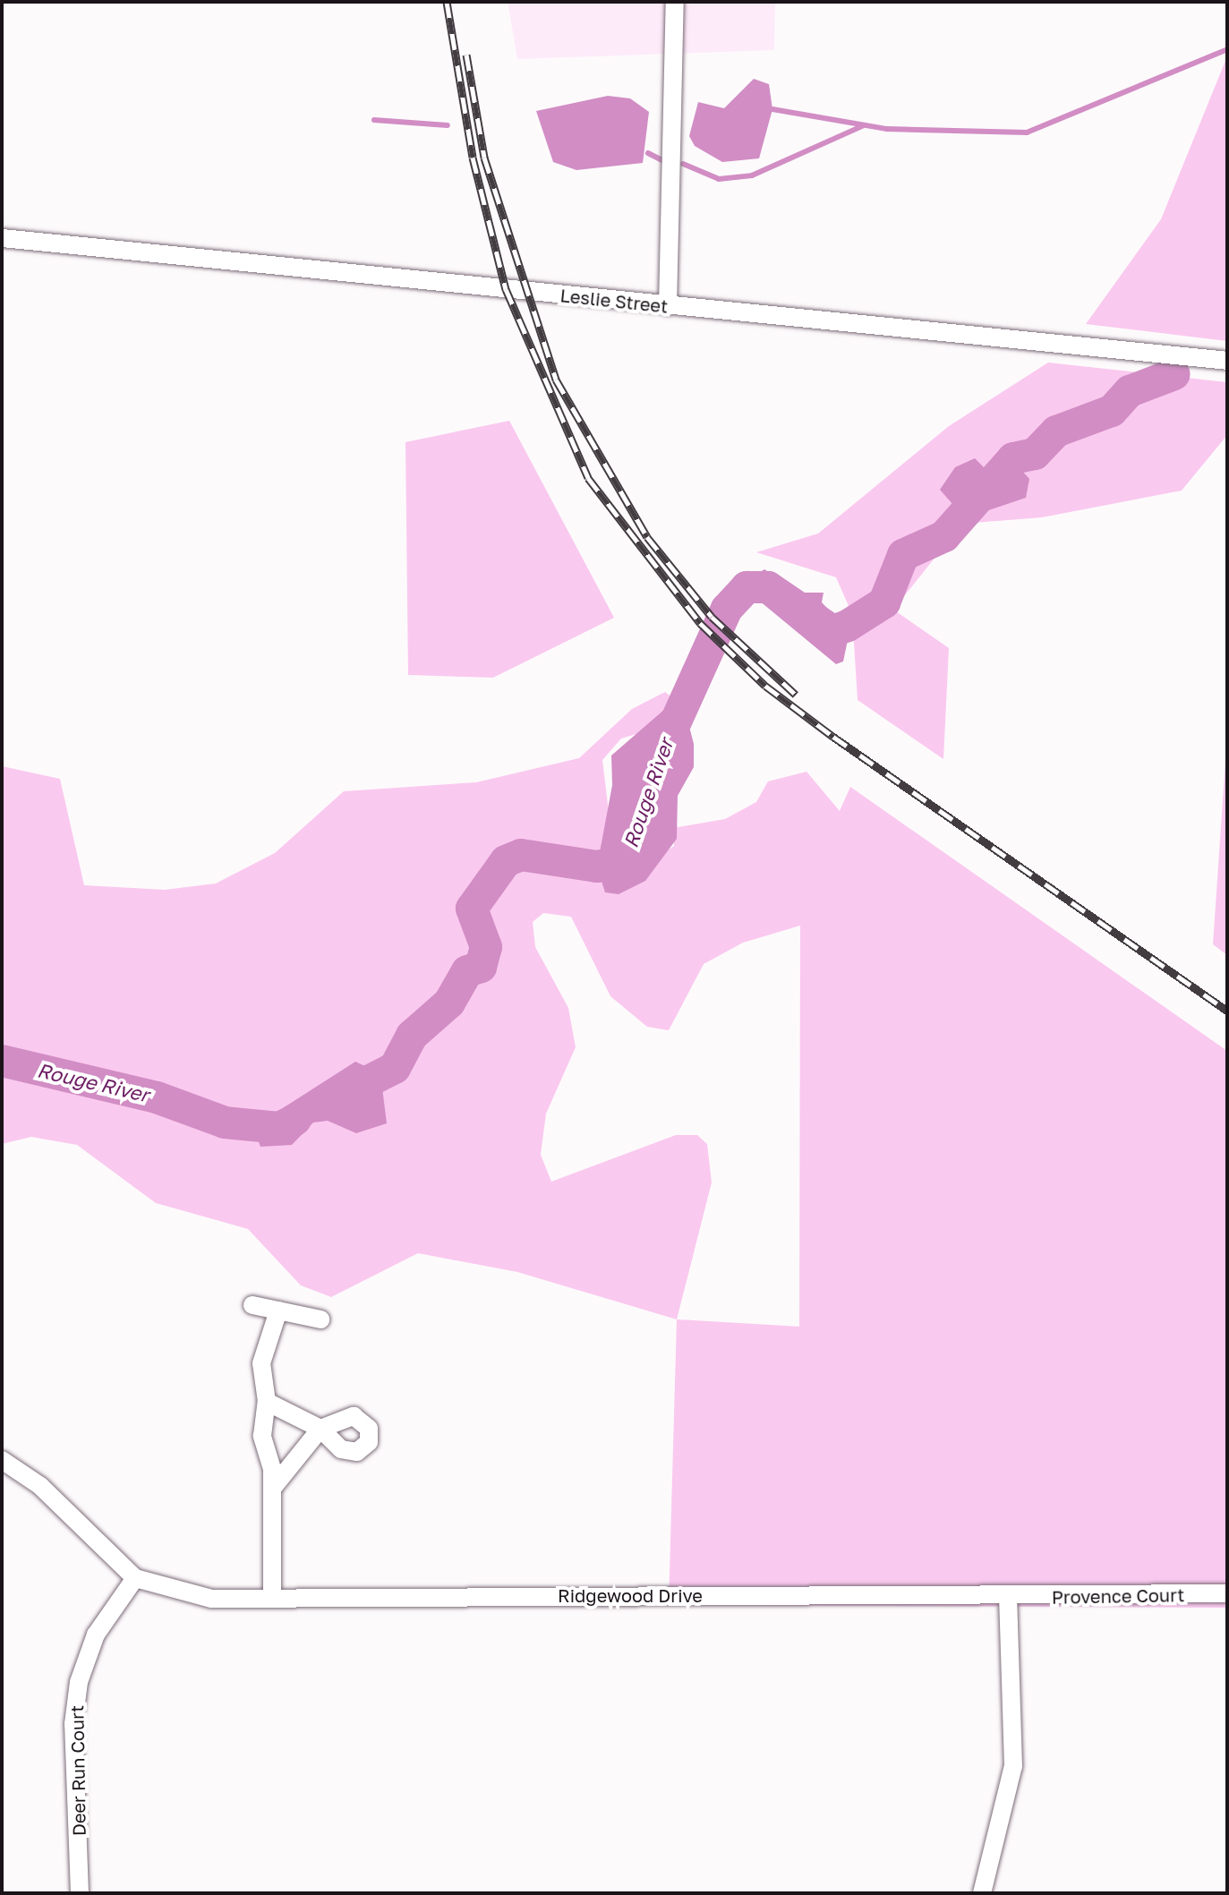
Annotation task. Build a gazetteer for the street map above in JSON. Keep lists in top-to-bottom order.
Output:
{
  "streets": {
    "street": [
      "Leslie Street",
      "Ridgewood Drive",
      "Provence Court",
      "Deer Run Court"
    ]
  },
  "crossings": [
    ["Ridgewood Drive", "Provence Court"],
    ["Ridgewood Drive", "Deer Run Court"]
  ],
  "water": ["Rouge River"]
}
